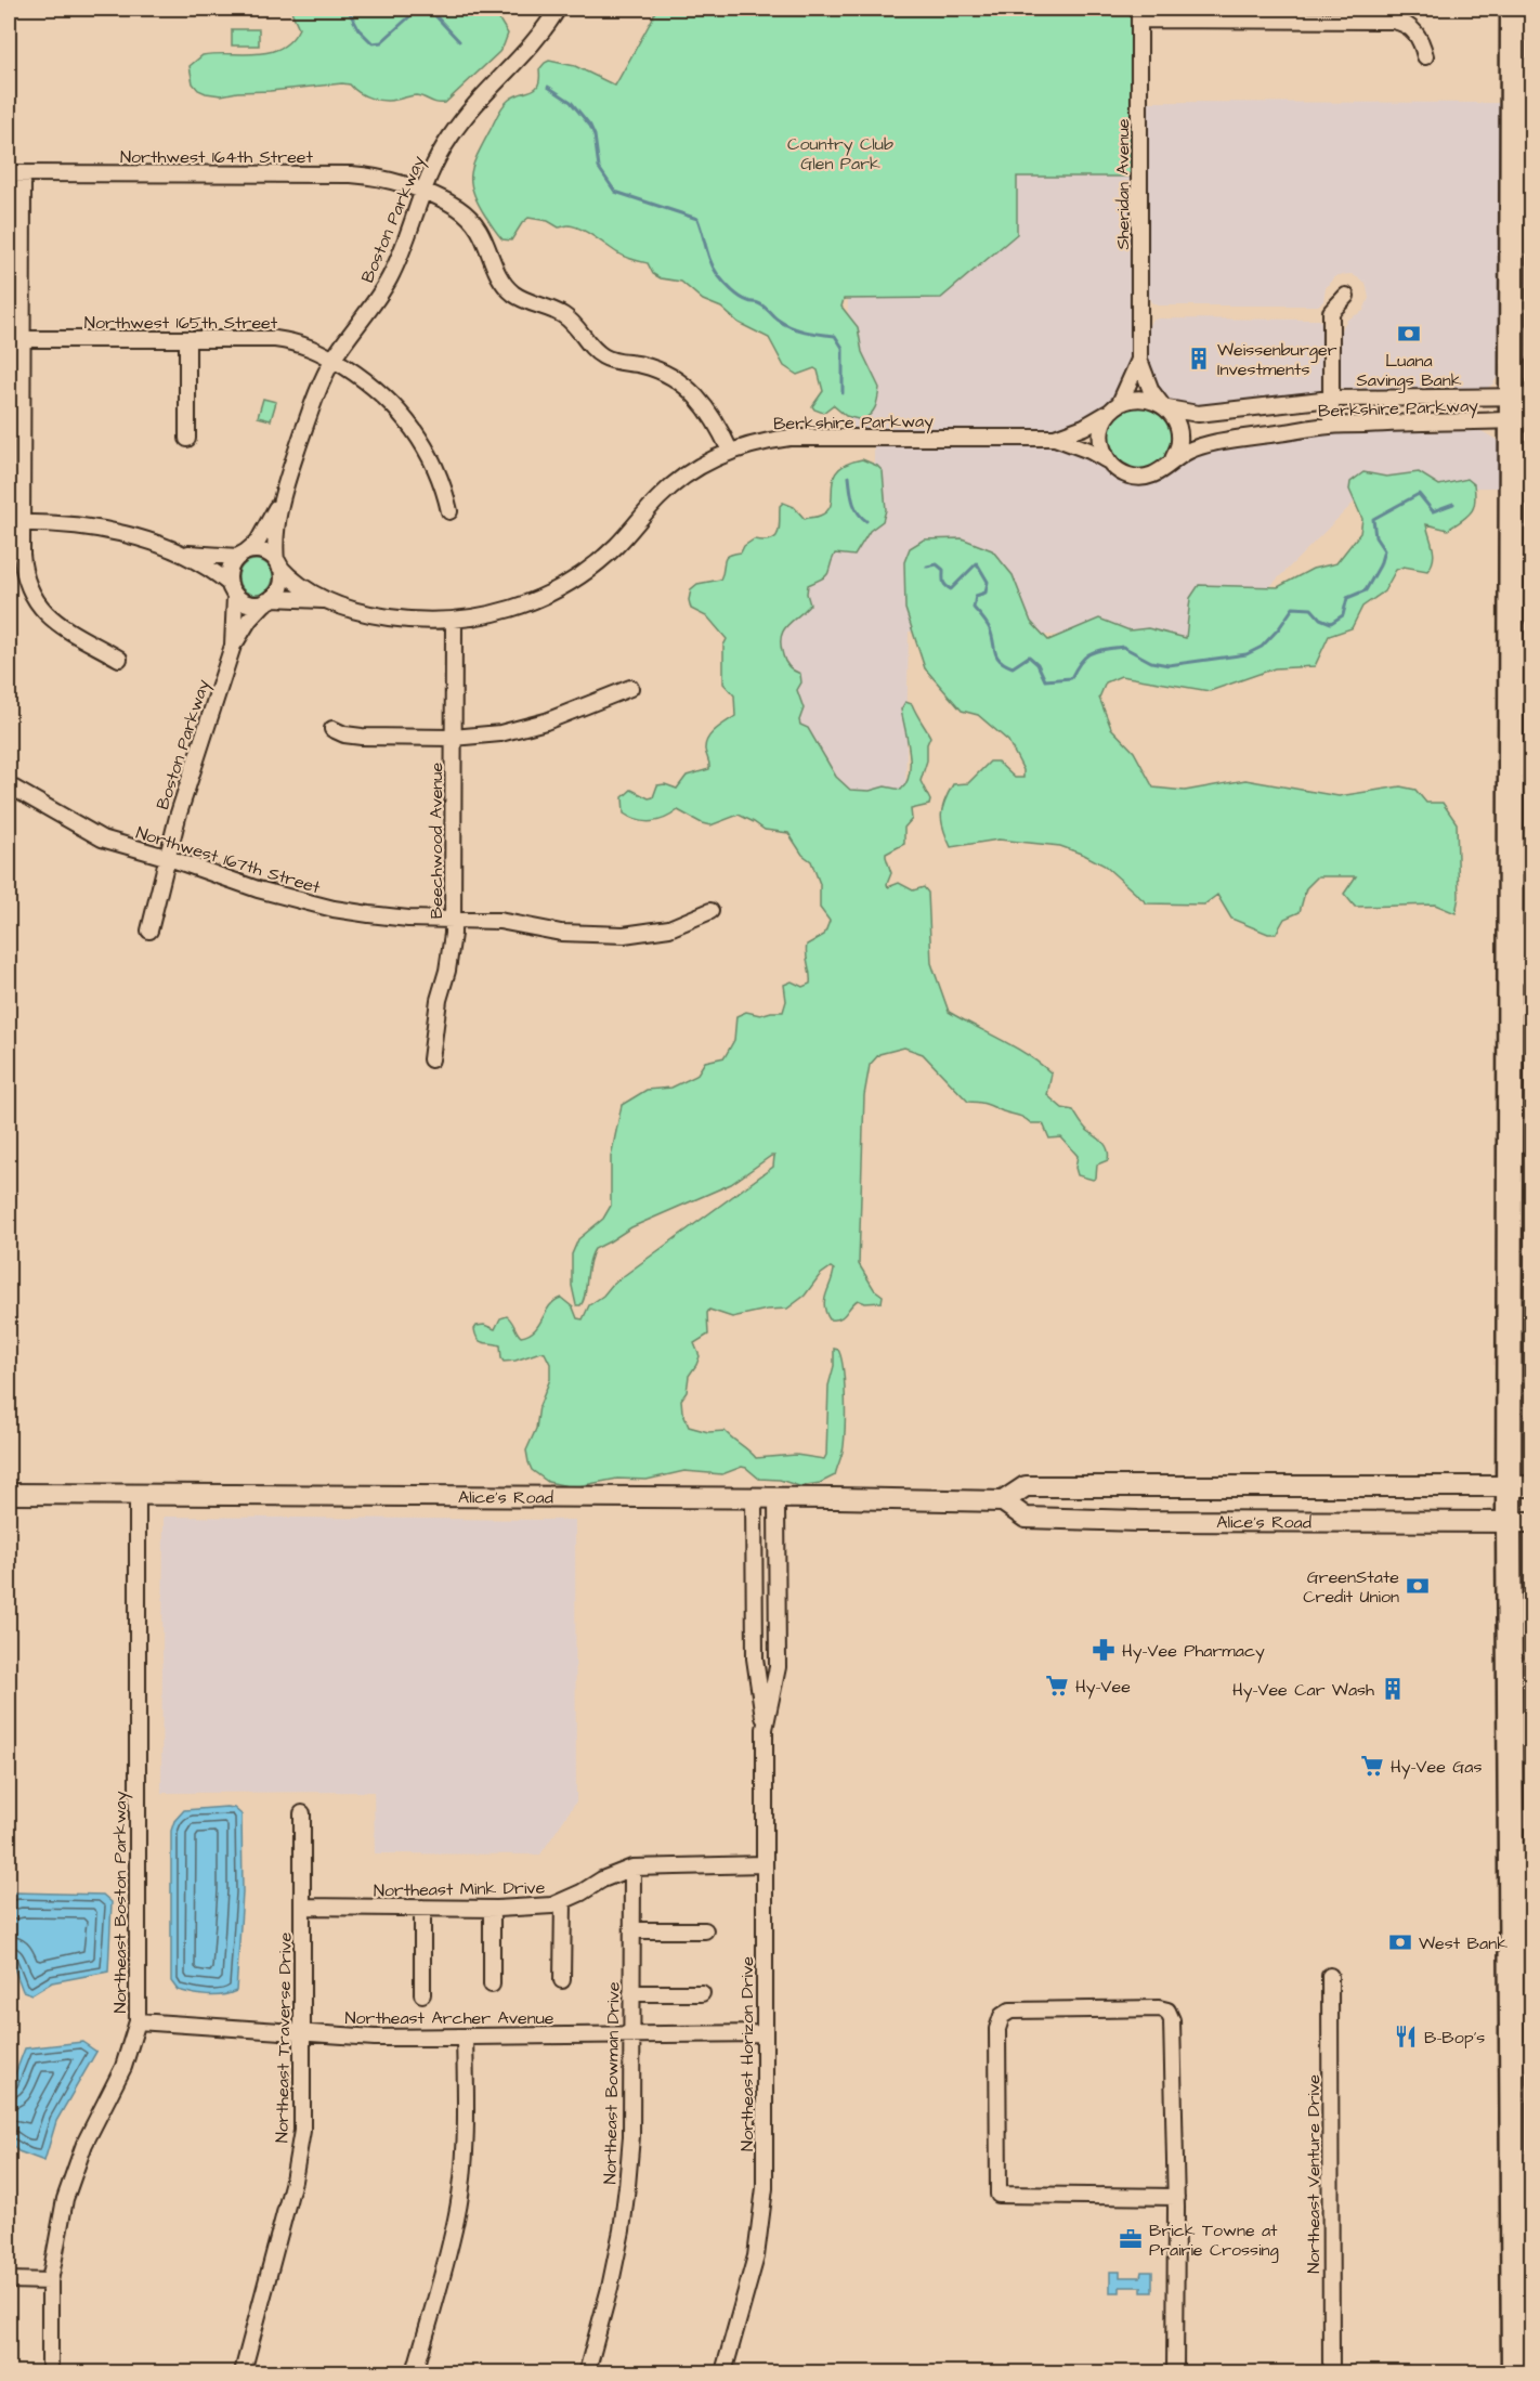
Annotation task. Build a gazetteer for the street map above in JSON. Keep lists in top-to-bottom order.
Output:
{
  "streets": {
    "main road": ["Alice's Road"],
    "street": [
      "Northwest 164th Street",
      "Sheridan Avenue",
      "Boston Parkway",
      "Northwest 165th Street",
      "Berkshire Parkway",
      "Beechwood Avenue",
      "Northwest 167th Street",
      "Northeast Mink Drive",
      "Northeast Boston Parkway",
      "Northeast Archer Avenue",
      "Northeast Traverse Drive",
      "Northeast Horizon Drive",
      "Northeast Bowman Drive",
      "Northeast Venture Drive"
    ]
  },
  "crossings": [
    ["Northwest 164th Street", "Boston Parkway"],
    ["Northwest 164th Street", "Berkshire Parkway"],
    ["Sheridan Avenue", "Berkshire Parkway"],
    ["Boston Parkway", "Northwest 165th Street"],
    ["Boston Parkway", "Berkshire Parkway"],
    ["Boston Parkway", "Northwest 167th Street"],
    ["Berkshire Parkway", "Beechwood Avenue"],
    ["Beechwood Avenue", "Northwest 167th Street"],
    ["Alice's Road", "Northeast Boston Parkway"],
    ["Alice's Road", "Northeast Horizon Drive"],
    ["Northeast Mink Drive", "Northeast Traverse Drive"],
    ["Northeast Mink Drive", "Northeast Horizon Drive"],
    ["Northeast Mink Drive", "Northeast Bowman Drive"],
    ["Northeast Boston Parkway", "Northeast Archer Avenue"],
    ["Northeast Archer Avenue", "Northeast Traverse Drive"],
    ["Northeast Archer Avenue", "Northeast Horizon Drive"],
    ["Northeast Archer Avenue", "Northeast Bowman Drive"]
  ],
  "parks": ["Country Club Glen Park"],
  "places": {
    "bank": ["Luana Savings Bank", "GreenState Credit Union", "West Bank"],
    "building": ["Weissenburger Investments", "Hy-Vee Car Wash"],
    "pharmacy": ["Hy-Vee Pharmacy"],
    "supermarket": ["Hy-Vee", "Hy-Vee Gas"],
    "restaurant": ["B-Bop's"],
    "office": ["Brick Towne at Prairie Crossing"]
  }
}
